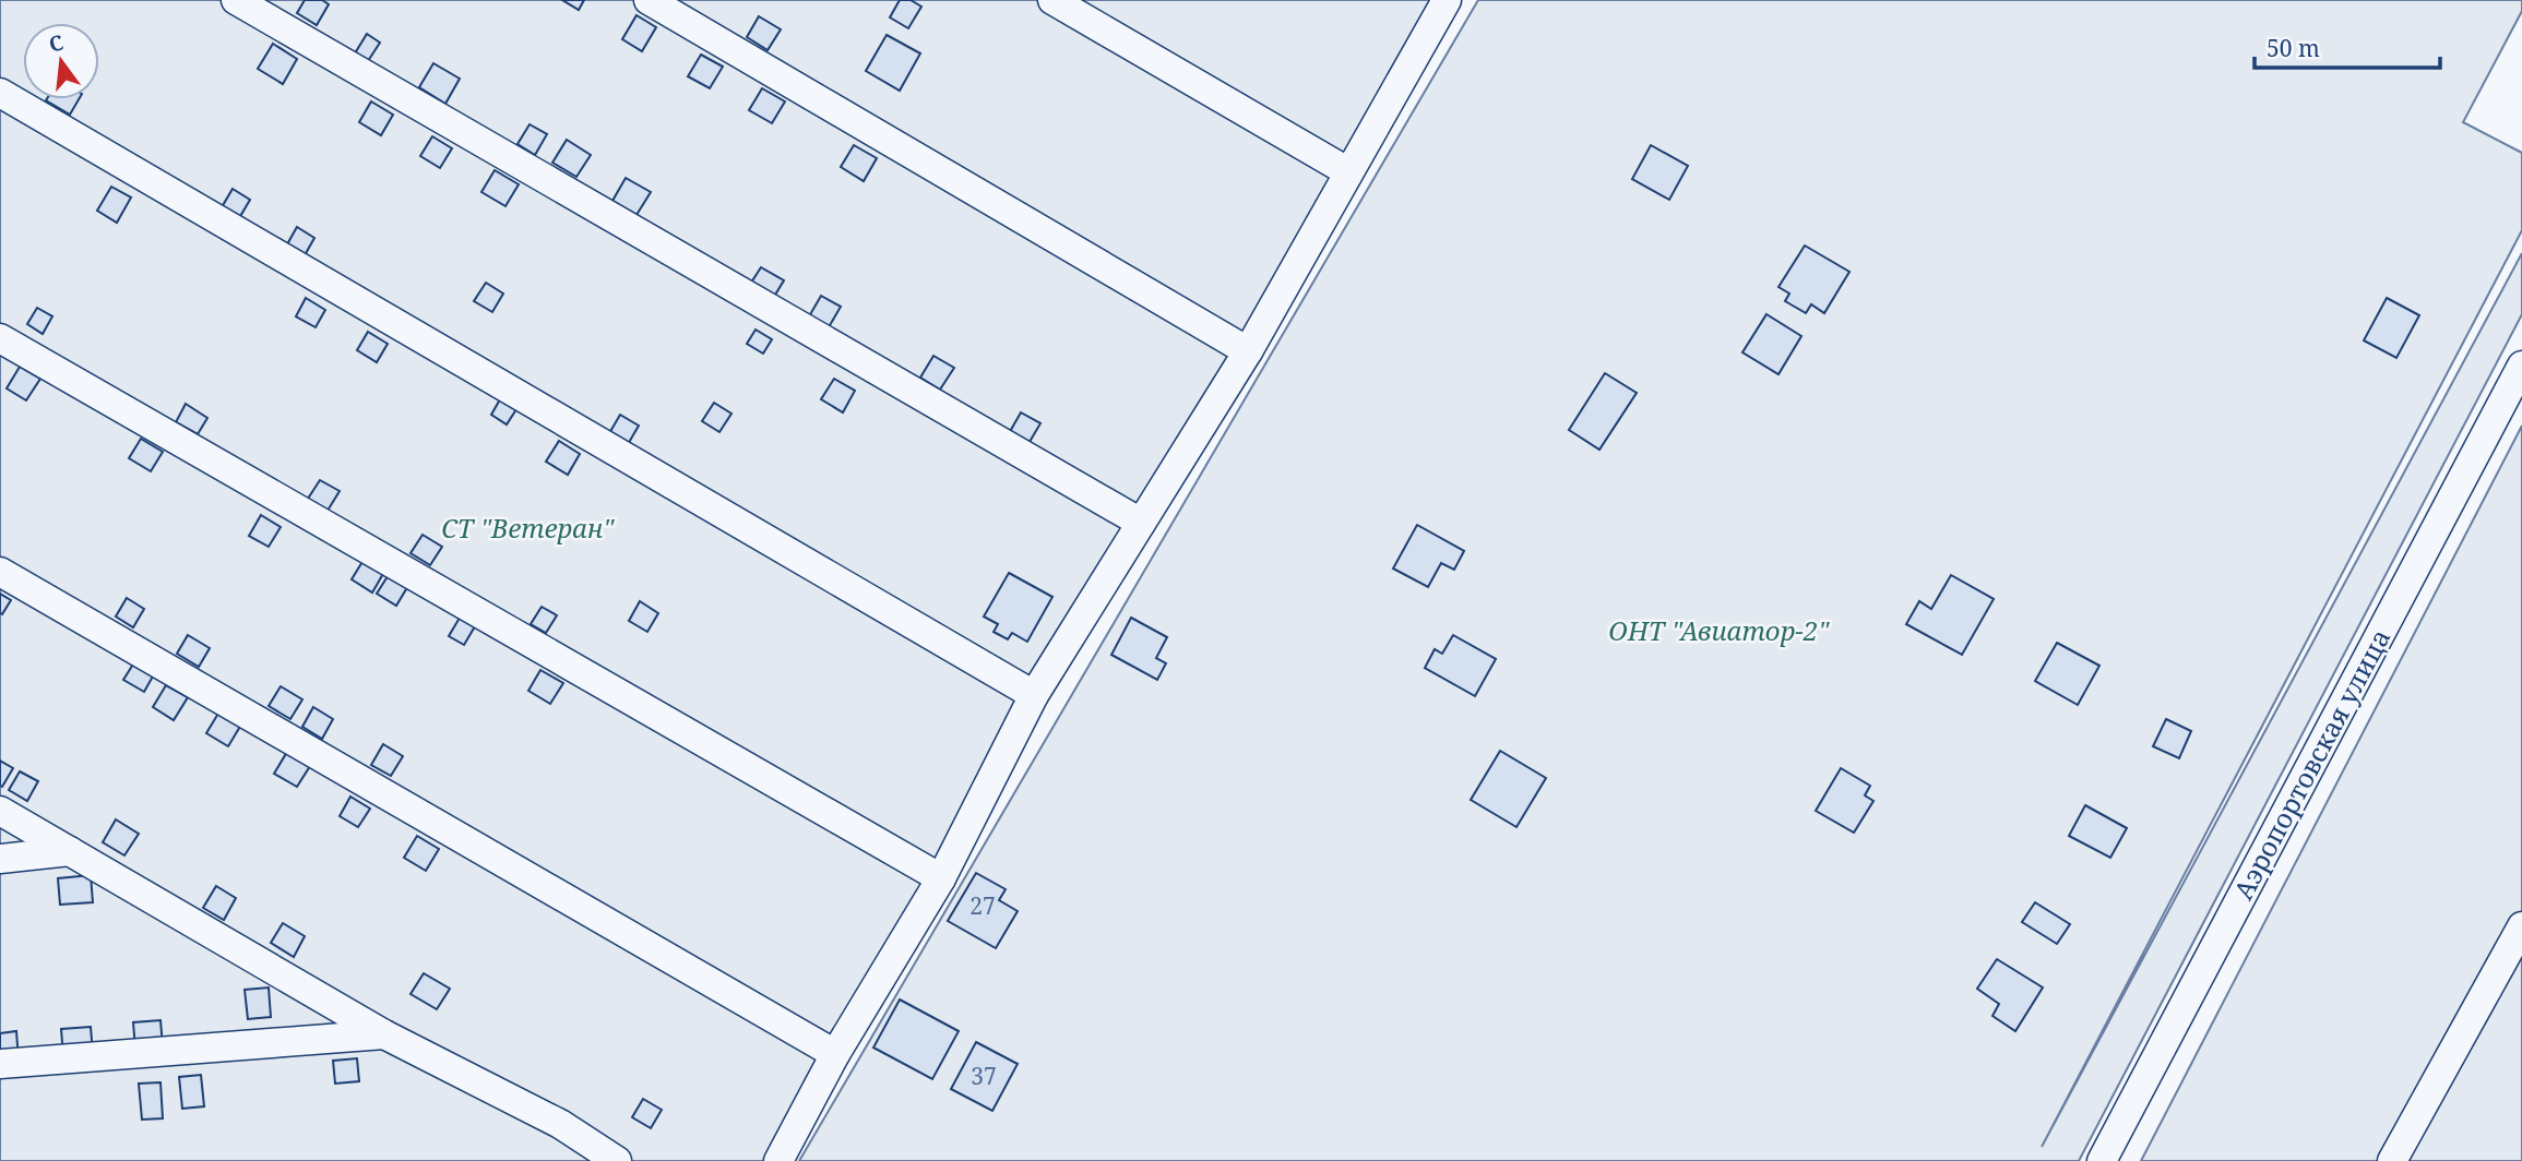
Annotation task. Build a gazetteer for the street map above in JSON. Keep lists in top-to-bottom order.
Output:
{
  "streets": {
    "street": ["Аэропортовская улица"]
  },
  "parks": ["СТ \"Ветеран\"", "ОНТ \"Авиатор-2\""],
  "house_numbers": ["27", "37"],
  "scale_bar": "50 m",
  "north": "top"
}
